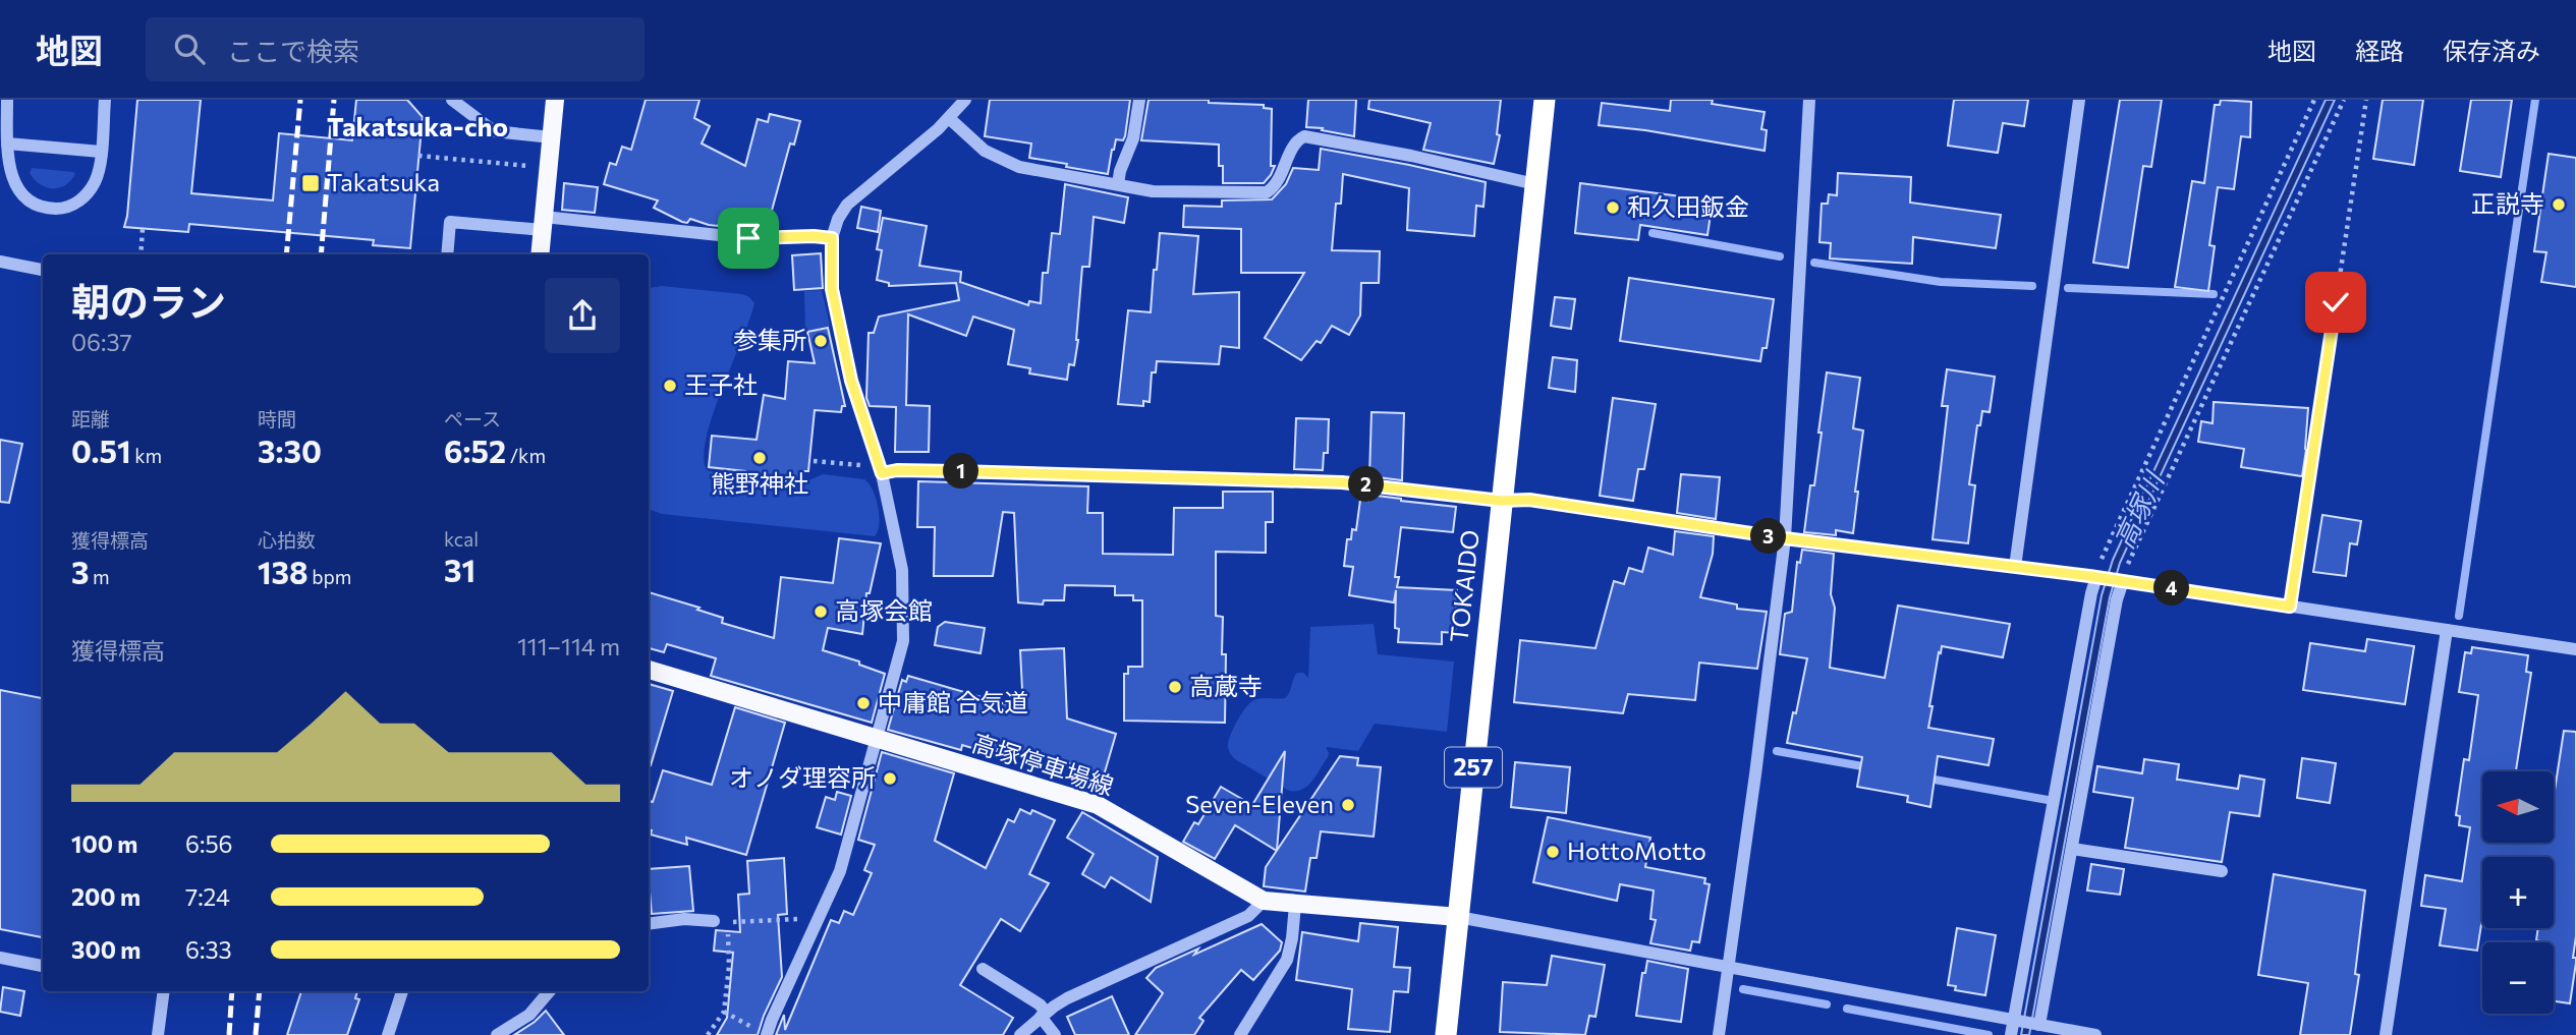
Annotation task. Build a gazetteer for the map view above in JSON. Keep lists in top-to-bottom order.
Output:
{
  "streets": {
    "highway": ["TOKAIDO", "257"],
    "main road": ["高塚停車場線"]
  },
  "crossings": [
    ["TOKAIDO", "高塚停車場線"]
  ],
  "districts": ["Takatsuka-cho"],
  "water": ["高塚川"],
  "places": {
    "transit": ["Takatsuka"],
    "other": [
      "正説寺",
      "和久田鈑金",
      "参集所",
      "王子社",
      "熊野神社",
      "高塚会館",
      "高蔵寺",
      "中庸館 合気道",
      "オノダ理容所",
      "Seven-Eleven",
      "HottoMotto"
    ]
  },
  "north": "left",
  "page": {
    "header": "地図",
    "search": "ここで検索",
    "nav": ["地図", "経路", "保存済み"],
    "heading": ["朝のラン", "06:37"],
    "stats": [
      ["距離", "0.51 km"],
      ["時間", "3:30"],
      ["ペース", "6:52 /km"],
      ["獲得標高", "3 m"],
      ["心拍数", "138 bpm"],
      ["kcal", "31"]
    ],
    "pins": [
      "1",
      "2",
      "3",
      "4"
    ],
    "chart": ["獲得標高", "111–114 m"],
    "map_buttons": ["+", "−"],
    "list": [
      {
        "name": "100 m",
        "note": "6:56"
      },
      {
        "name": "200 m",
        "note": "7:24"
      },
      {
        "name": "300 m",
        "note": "6:33"
      }
    ]
  }
}
